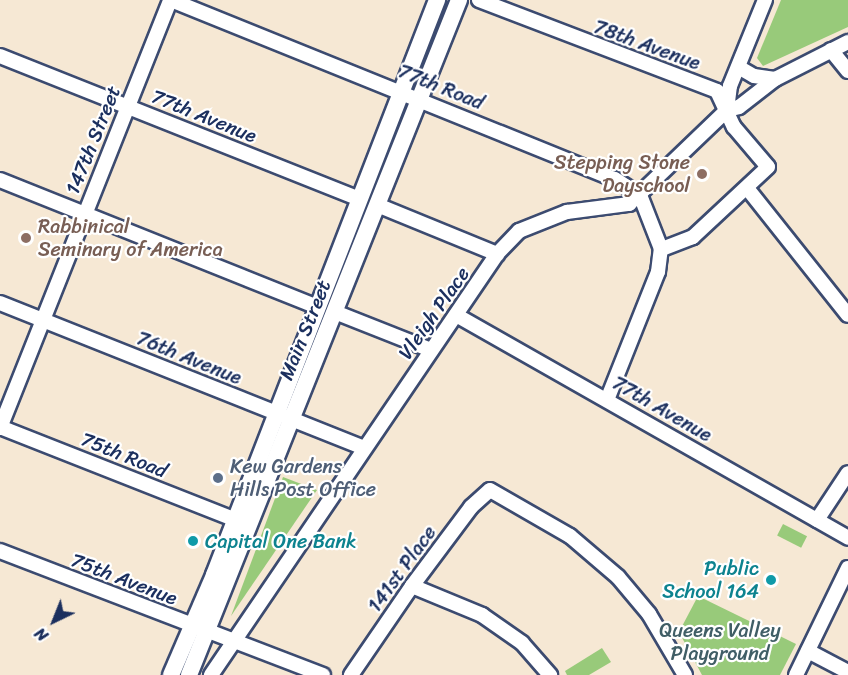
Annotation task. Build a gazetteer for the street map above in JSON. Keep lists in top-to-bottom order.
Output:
{
  "streets": {
    "main road": ["Main Street"],
    "street": [
      "78th Avenue",
      "77th Road",
      "77th Avenue",
      "147th Street",
      "Vleigh Place",
      "76th Avenue",
      "75th Road",
      "141st Place",
      "75th Avenue"
    ]
  },
  "crossings": [
    ["78th Avenue", "Vleigh Place"],
    ["77th Road", "147th Street"],
    ["77th Road", "Vleigh Place"],
    ["77th Road", "Main Street"],
    ["77th Avenue", "147th Street"],
    ["77th Avenue", "Vleigh Place"],
    ["77th Avenue", "Main Street"],
    ["147th Street", "76th Avenue"],
    ["147th Street", "75th Road"],
    ["Vleigh Place", "76th Avenue"],
    ["Vleigh Place", "75th Avenue"],
    ["Main Street", "76th Avenue"],
    ["Main Street", "75th Road"],
    ["Main Street", "75th Avenue"]
  ],
  "parks": ["Queens Valley Playground"],
  "places": [
    "Stepping Stone Dayschool",
    "Rabbinical Seminary of America",
    "Kew Gardens Hills Post Office",
    "Capital One Bank",
    "Public School 164"
  ],
  "north": "bottom left"
}
